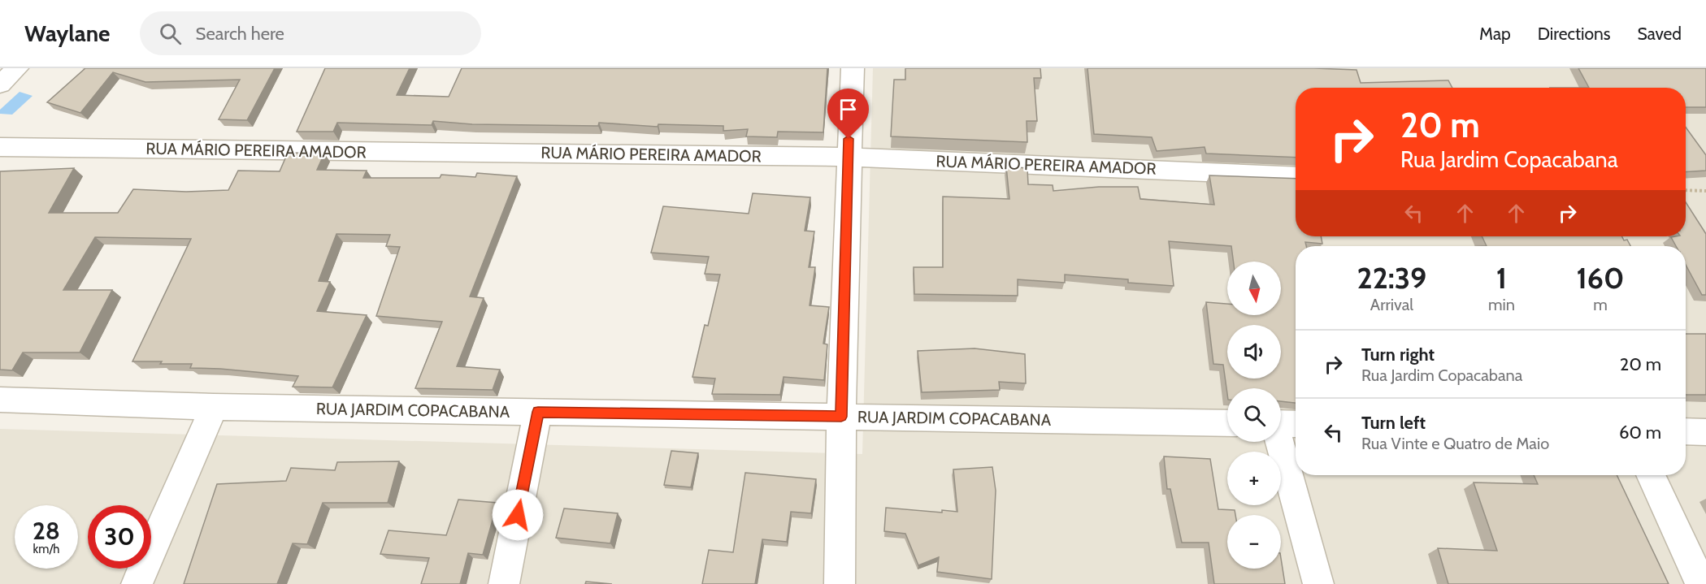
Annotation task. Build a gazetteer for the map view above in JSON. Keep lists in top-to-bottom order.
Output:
{
  "streets": {
    "street": ["RUA MÁRIO PEREIRA AMADOR", "RUA JARDIM COPACABANA"]
  },
  "north": "bottom",
  "page": {
    "header": "Waylane",
    "search": "Search here",
    "nav": ["Map", "Directions", "Saved"],
    "turn": ["20 m", "Rua Jardim Copacabana"],
    "eta": [
      "22:39",
      "Arrival",
      "1",
      "min",
      "160",
      "m"
    ],
    "map_buttons": ["+", "−"],
    "list": [
      {
        "name": "Turn right",
        "note": "Rua Jardim Copacabana",
        "value": "20 m"
      },
      {
        "name": "Turn left",
        "note": "Rua Vinte e Quatro de Maio",
        "value": "60 m"
      }
    ],
    "speed": "28 km/h",
    "limit": "30"
  }
}
